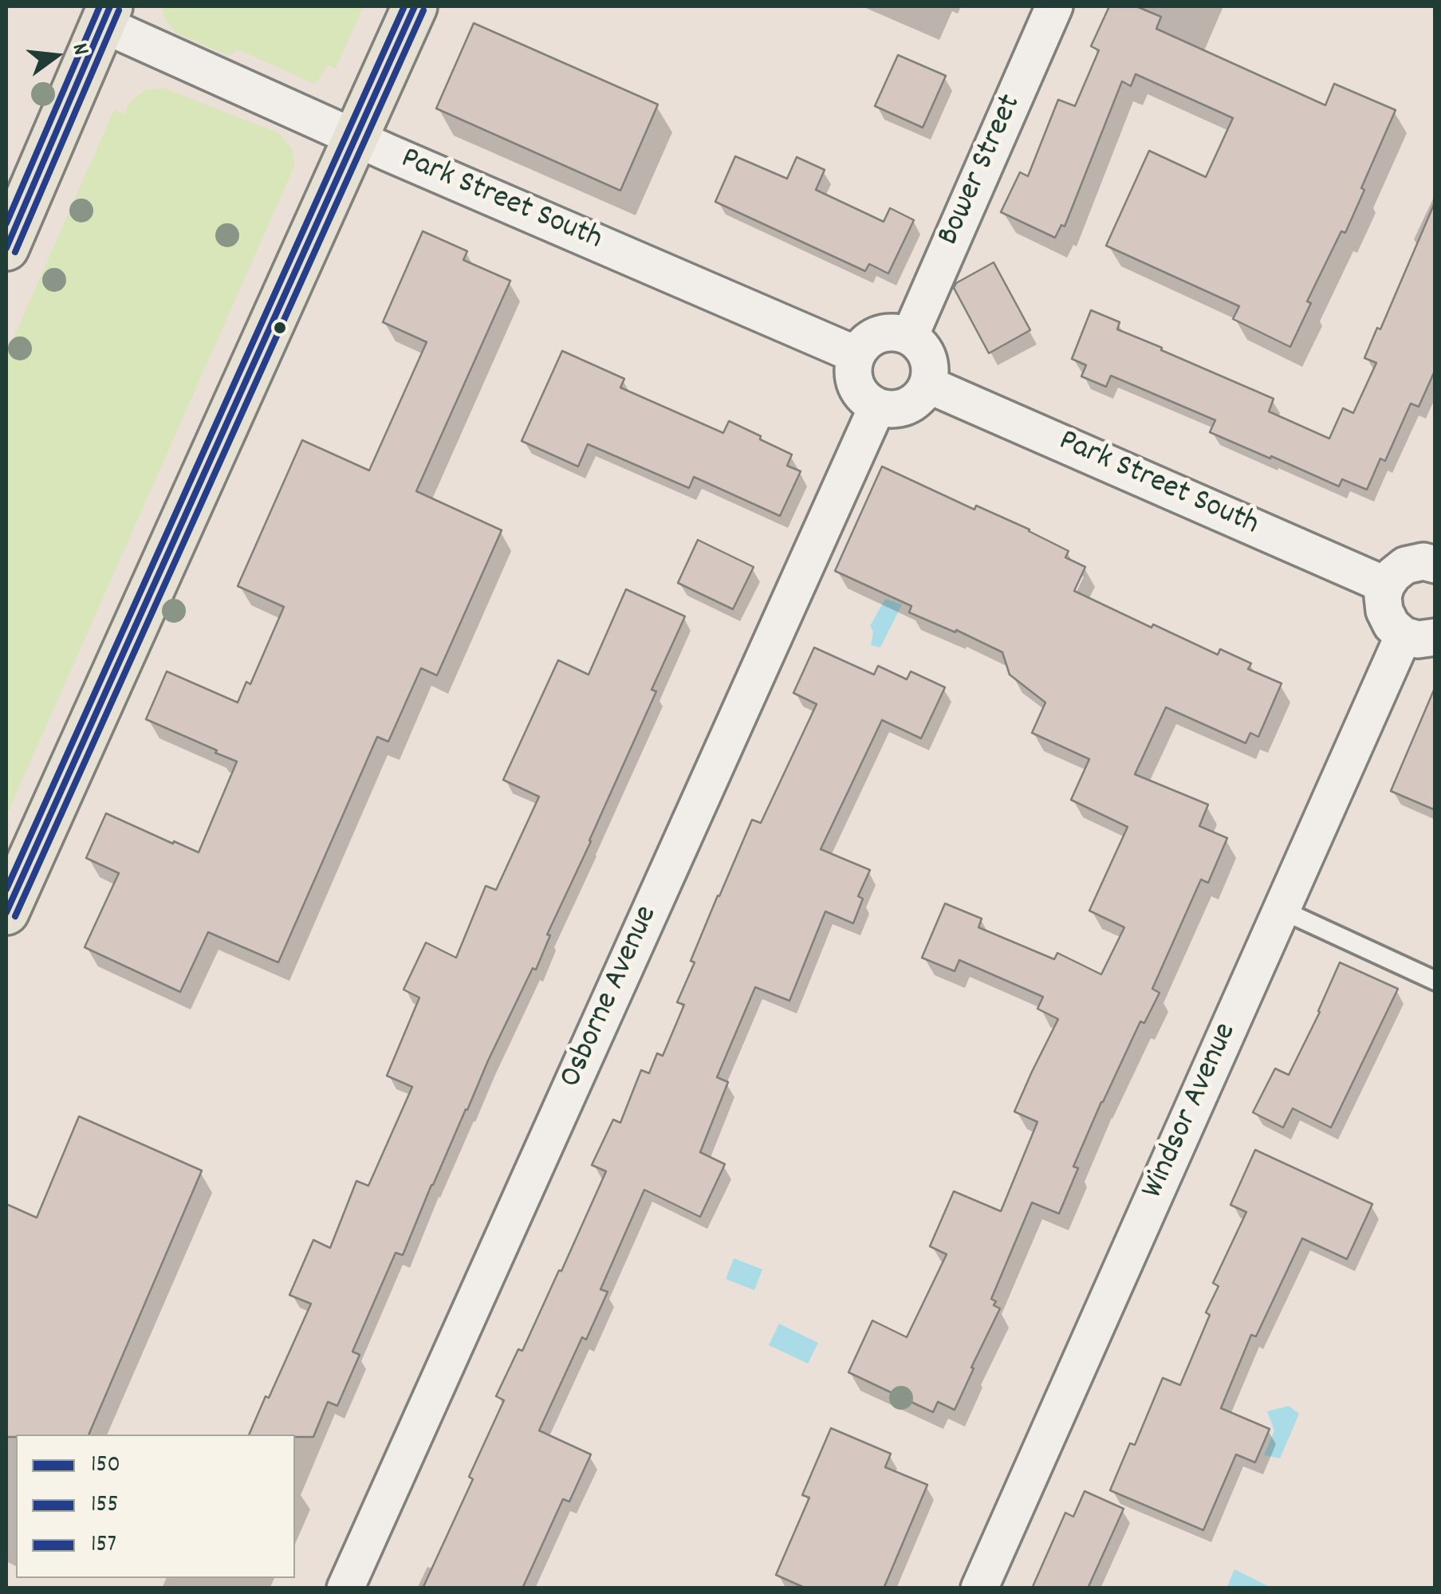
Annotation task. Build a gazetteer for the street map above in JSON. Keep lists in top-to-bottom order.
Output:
{
  "streets": {
    "street": [
      "Bower Street",
      "Park Street South",
      "Osborne Avenue",
      "Windsor Avenue"
    ]
  },
  "crossings": [
    ["Bower Street", "Park Street South"],
    ["Bower Street", "Osborne Avenue"],
    ["Park Street South", "Osborne Avenue"]
  ],
  "lines": ["transit line 150", "transit line 157", "transit line 155"],
  "legend": ["150", "155", "157"],
  "north": "right"
}
